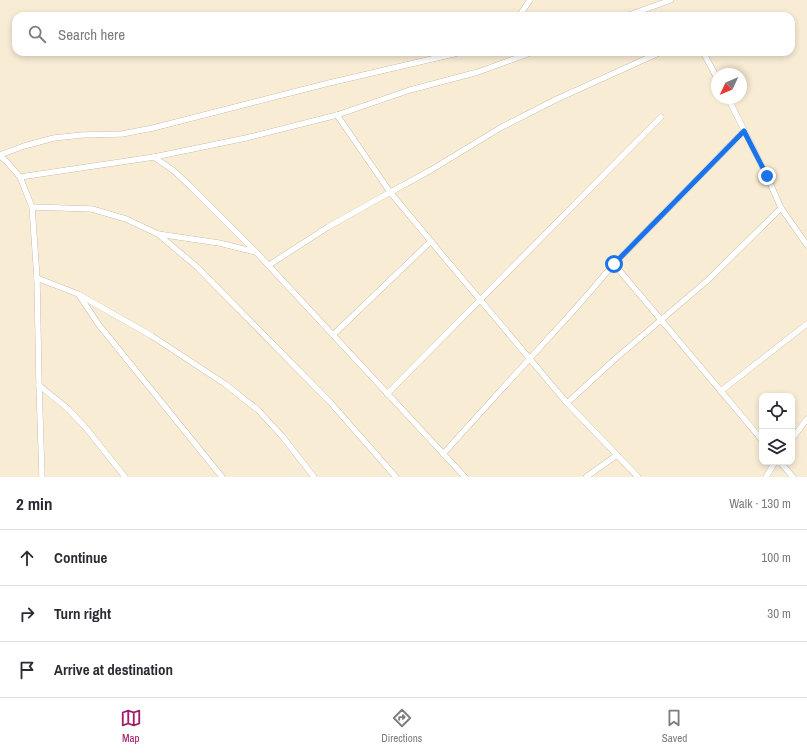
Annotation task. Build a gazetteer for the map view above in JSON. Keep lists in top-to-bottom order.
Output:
{
  "north": "bottom left",
  "page": {
    "search": "Search here",
    "heading": ["2 min", "Walk · 130 m"],
    "list": [
      ["Continue", "100 m"],
      ["Turn right", "30 m"],
      "Arrive at destination"
    ],
    "nav": ["Map", "Directions", "Saved"]
  }
}
